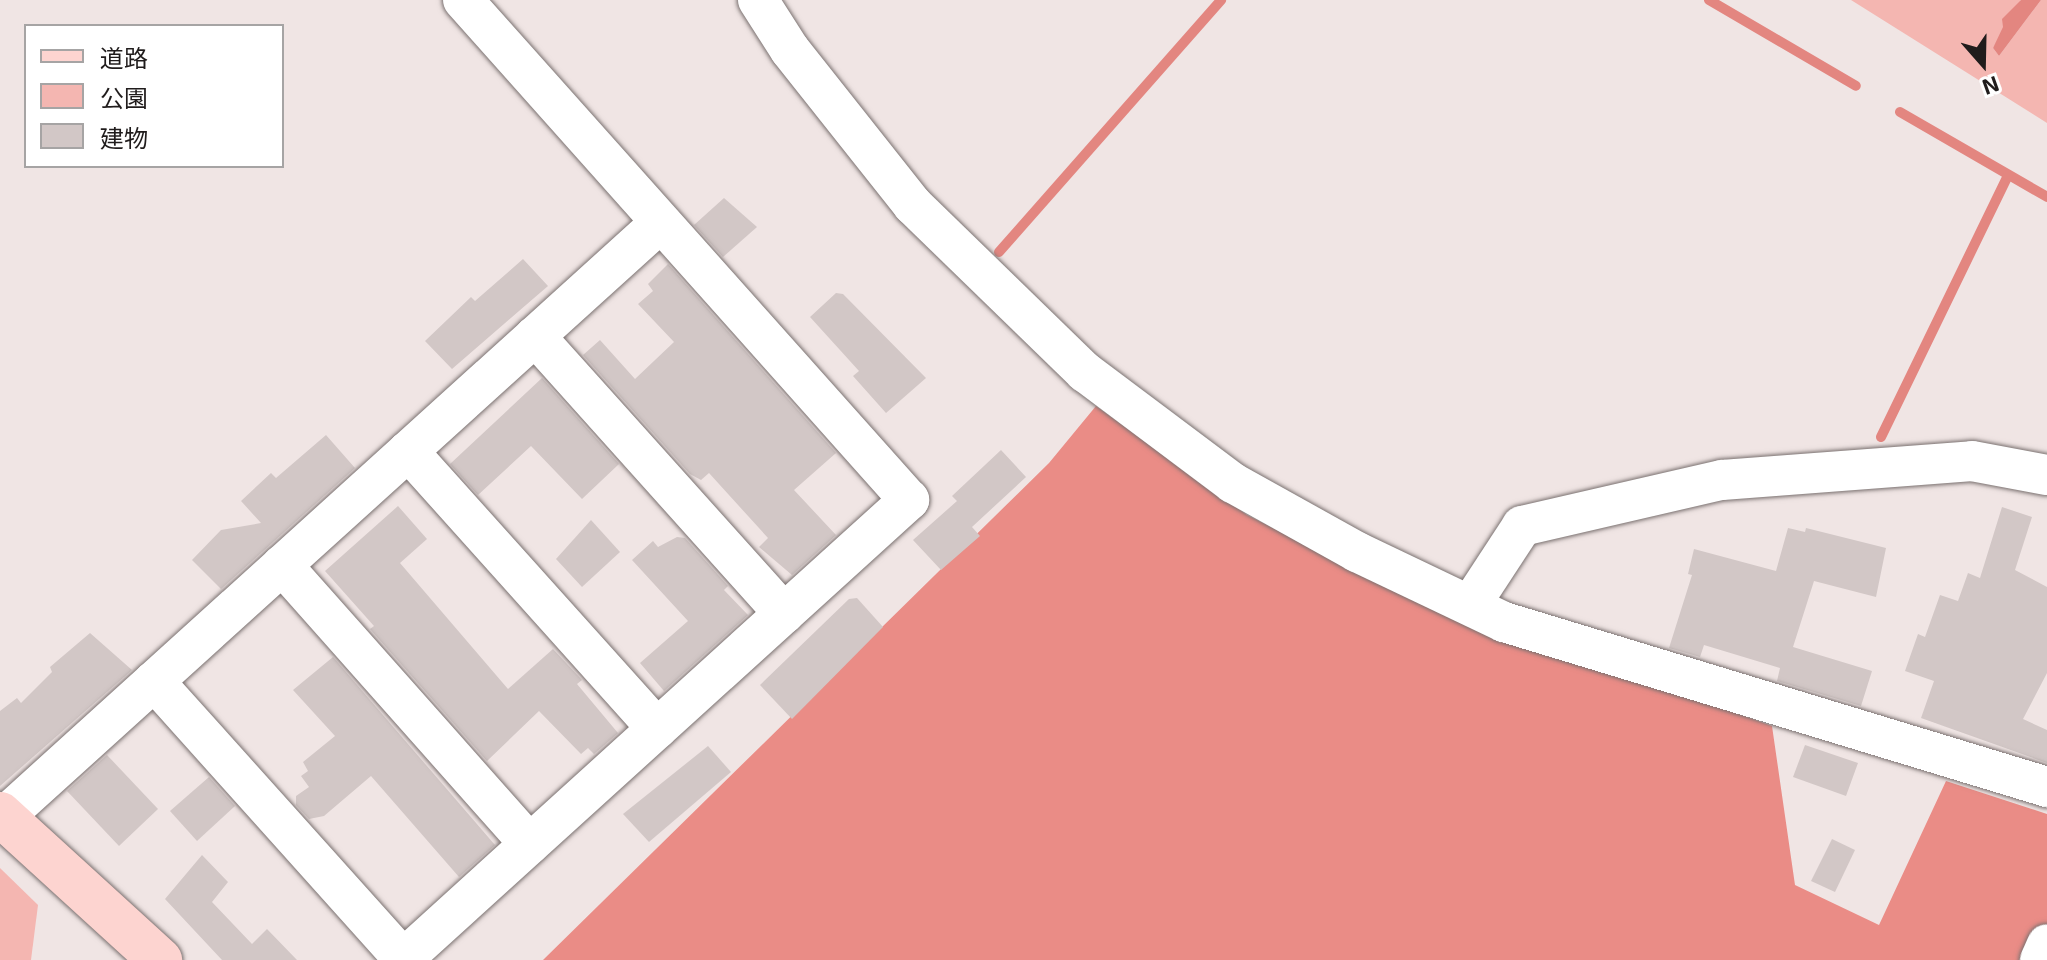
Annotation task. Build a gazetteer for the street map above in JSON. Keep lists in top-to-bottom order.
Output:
{
  "legend": ["道路", "公園", "建物"],
  "north": "bottom"
}
